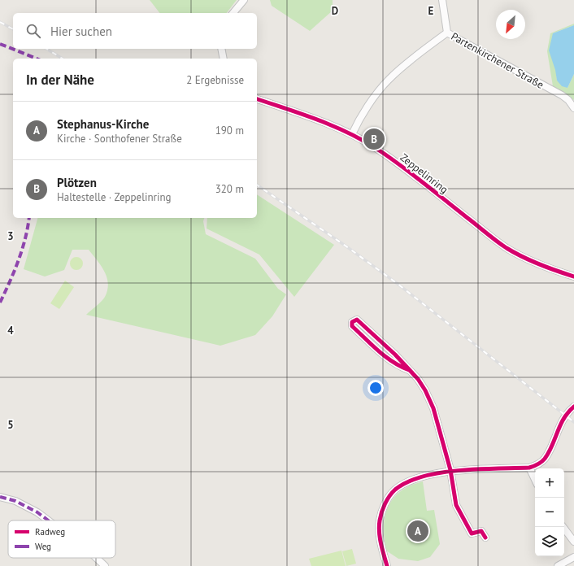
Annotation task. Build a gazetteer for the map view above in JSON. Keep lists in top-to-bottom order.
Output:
{
  "streets": {
    "street": ["Partenkirchener Straße", "Zeppelinring"]
  },
  "legend": ["Radweg", "Weg"],
  "north": "bottom left",
  "page": {
    "search": "Hier suchen",
    "heading": ["In der Nähe", "2 Ergebnisse"],
    "list": [
      {
        "mark": "A",
        "name": "Stephanus-Kirche",
        "note": "Kirche · Sonthofener Straße",
        "value": "190 m"
      },
      {
        "mark": "B",
        "name": "Plötzen",
        "note": "Haltestelle · Zeppelinring",
        "value": "320 m"
      }
    ],
    "pins": ["B", "A"],
    "map_buttons": ["+", "−"]
  },
  "grid": {
    "columns": ["D", "E"],
    "rows": ["3", "4", "5"]
  }
}
